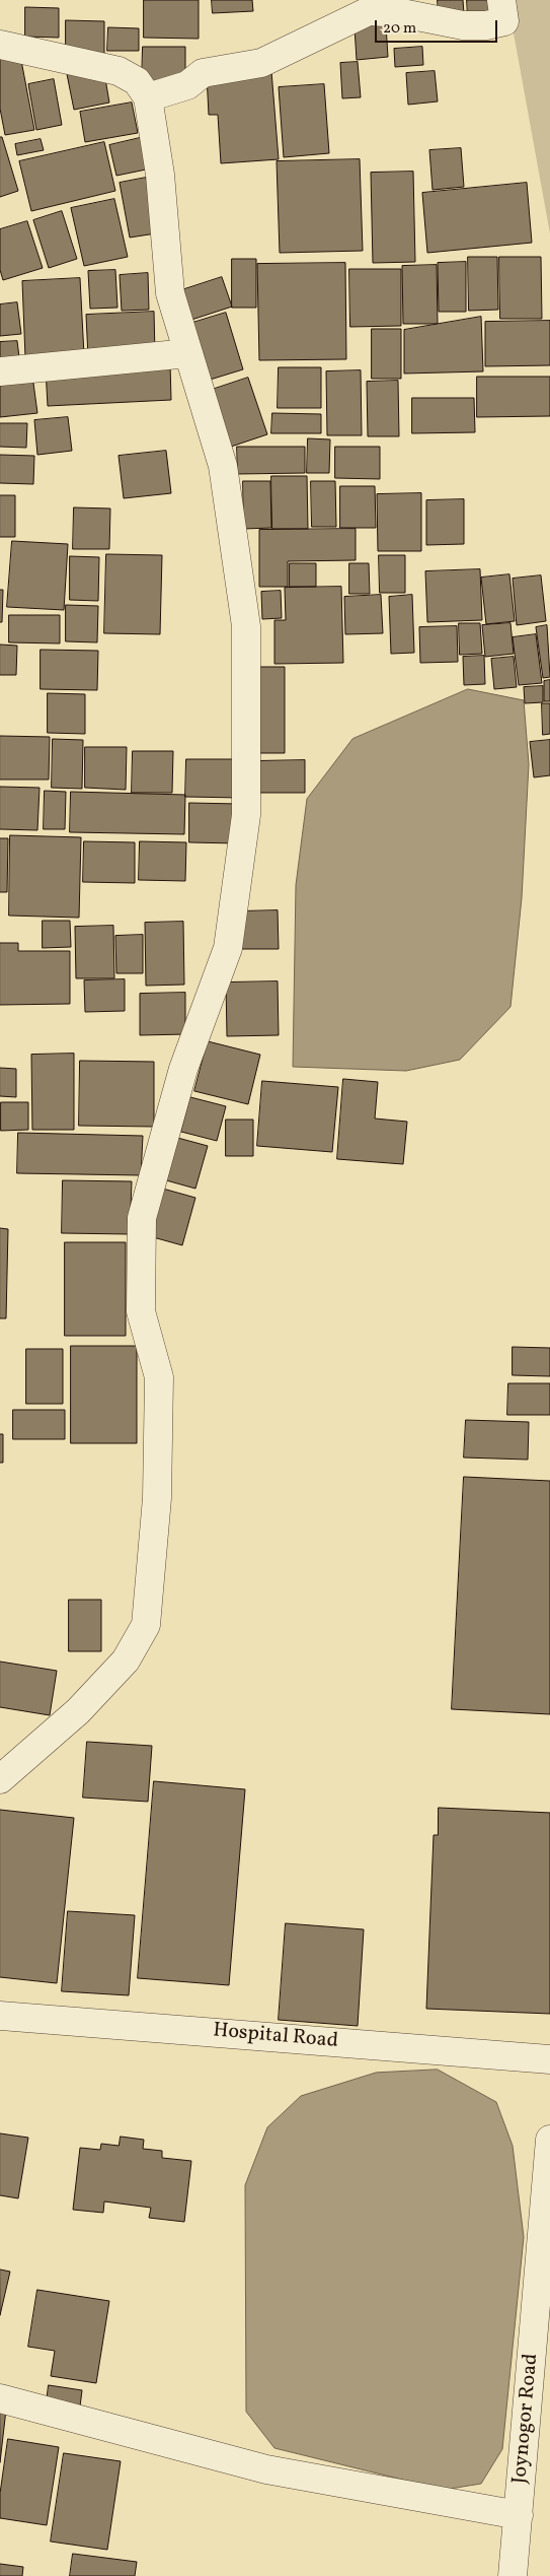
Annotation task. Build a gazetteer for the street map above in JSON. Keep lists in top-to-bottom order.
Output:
{
  "streets": {
    "street": ["Hospital Road", "Joynogor Road"]
  },
  "scale_bar": "20 m"
}
